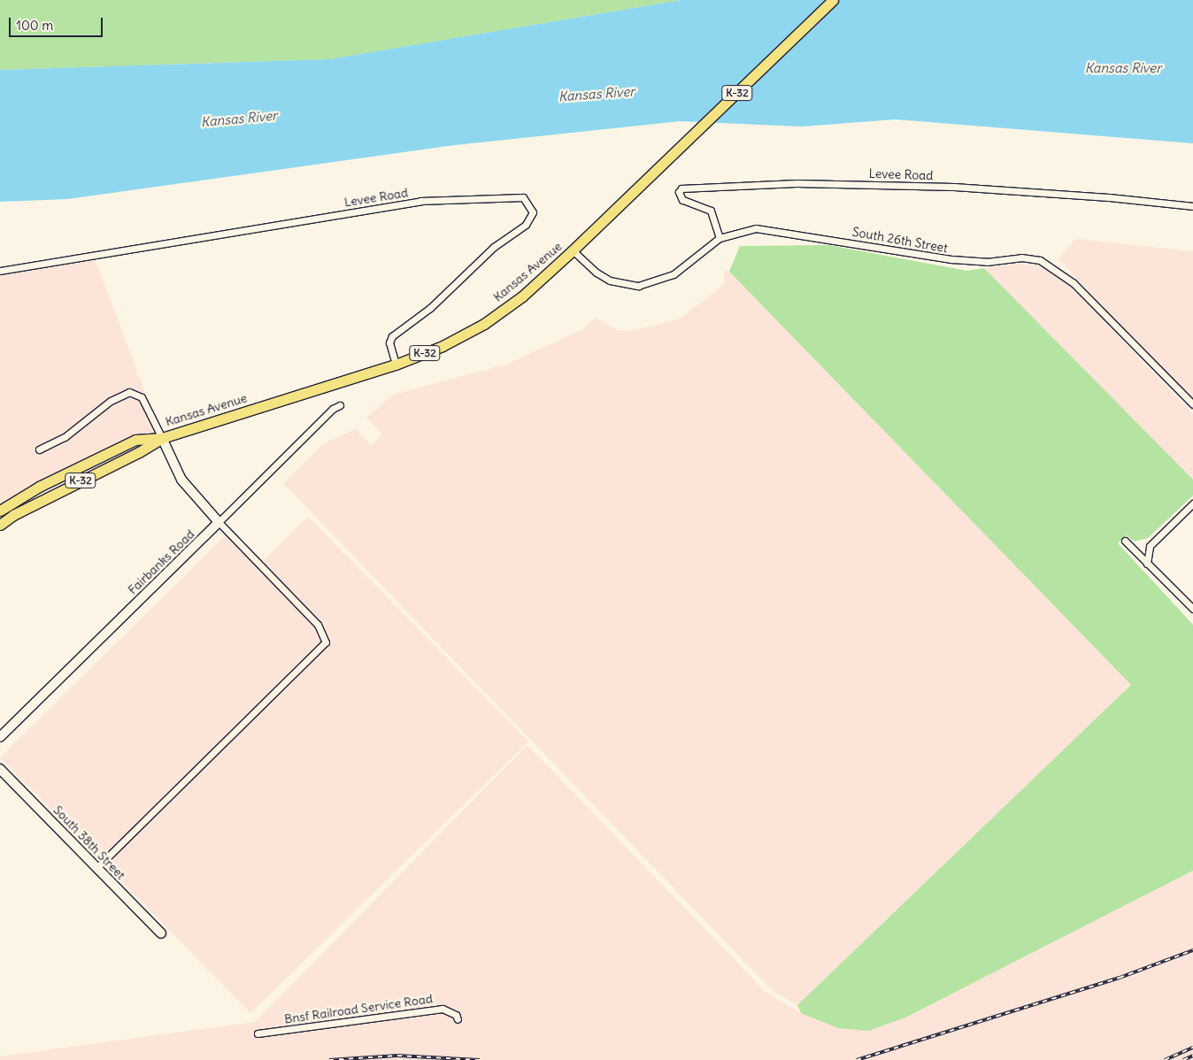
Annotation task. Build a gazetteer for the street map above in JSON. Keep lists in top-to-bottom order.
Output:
{
  "streets": {
    "main road": ["K-32", "Kansas Avenue"],
    "street": [
      "Levee Road",
      "South 26th Street",
      "Fairbanks Road",
      "South 38th Street",
      "Bnsf Railroad Service Road"
    ]
  },
  "crossings": [
    ["Levee Road", "South 26th Street"],
    ["Levee Road", "Kansas Avenue"],
    ["South 26th Street", "Kansas Avenue"]
  ],
  "water": ["Kansas River"],
  "scale_bar": "100 m"
}
